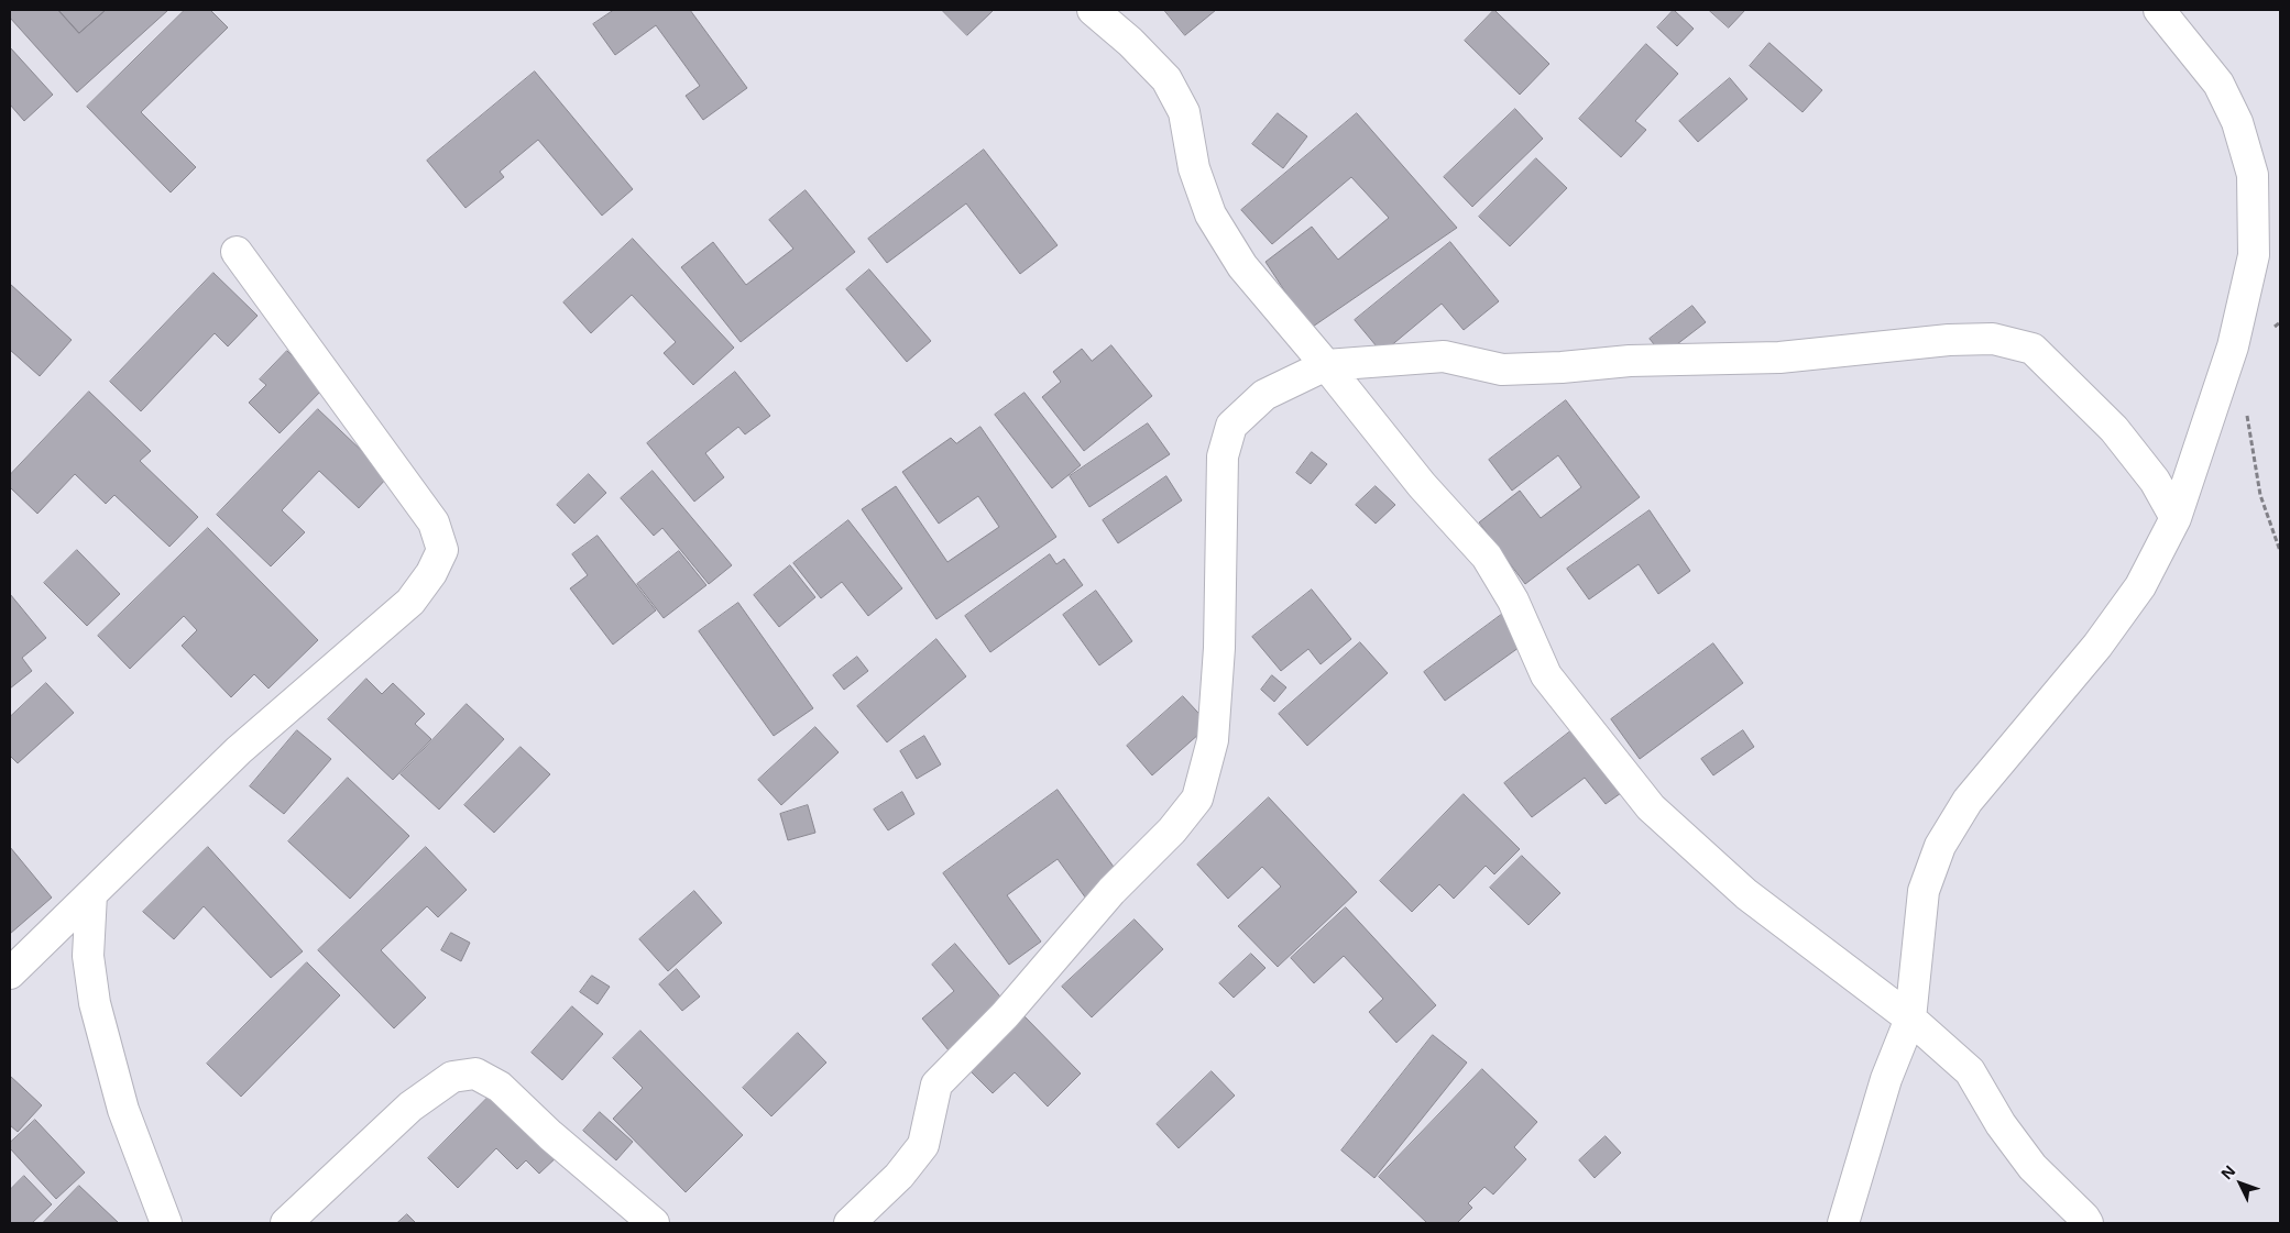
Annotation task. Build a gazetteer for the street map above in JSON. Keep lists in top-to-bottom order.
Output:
{
  "north": "top left"
}
